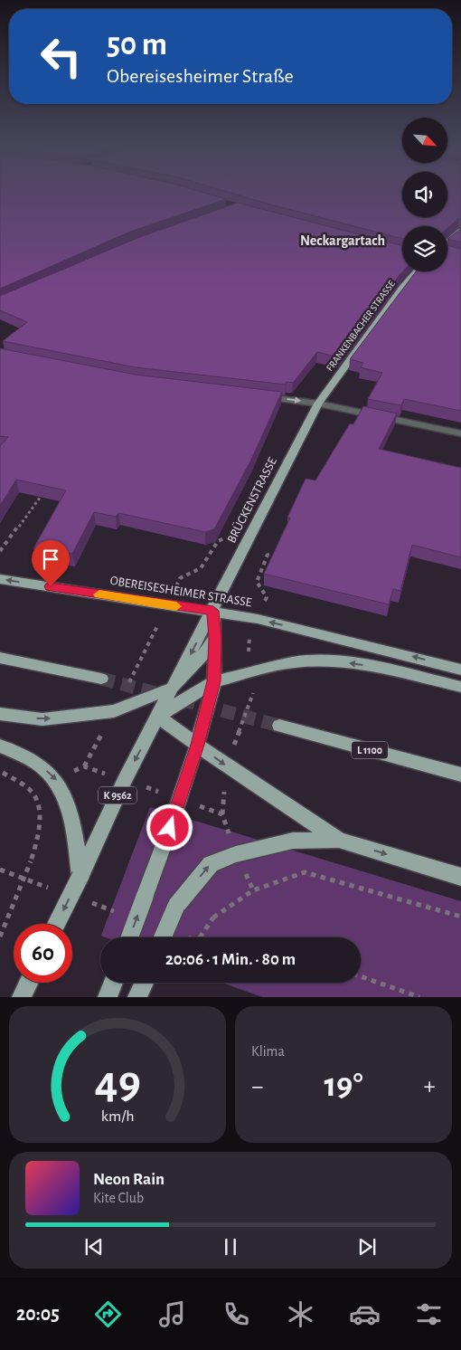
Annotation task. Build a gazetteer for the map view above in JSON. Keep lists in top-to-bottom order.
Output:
{
  "streets": {
    "main road": [
      "FRANKENBACHER STRASSE",
      "BRÜCKENSTRASSE",
      "OBEREISESHEIMER STRASSE",
      "L 1100",
      "K 9562"
    ]
  },
  "crossings": [
    ["FRANKENBACHER STRASSE", "BRÜCKENSTRASSE"],
    ["BRÜCKENSTRASSE", "OBEREISESHEIMER STRASSE"],
    ["BRÜCKENSTRASSE", "K 9562"],
    ["OBEREISESHEIMER STRASSE", "K 9562"]
  ],
  "districts": ["Neckargartach"],
  "north": "bottom right",
  "page": {
    "turn": ["50 m", "Obereisesheimer Straße"],
    "limit": "60",
    "trip": "20:06 · 1 Min. · 80 m",
    "tile": "Klima",
    "heat": ["−", "19°", "+"],
    "song": ["Neon Rain", "Kite Club"],
    "tabs": "20:05",
    "gauge": ["49", "km/h"]
  }
}
